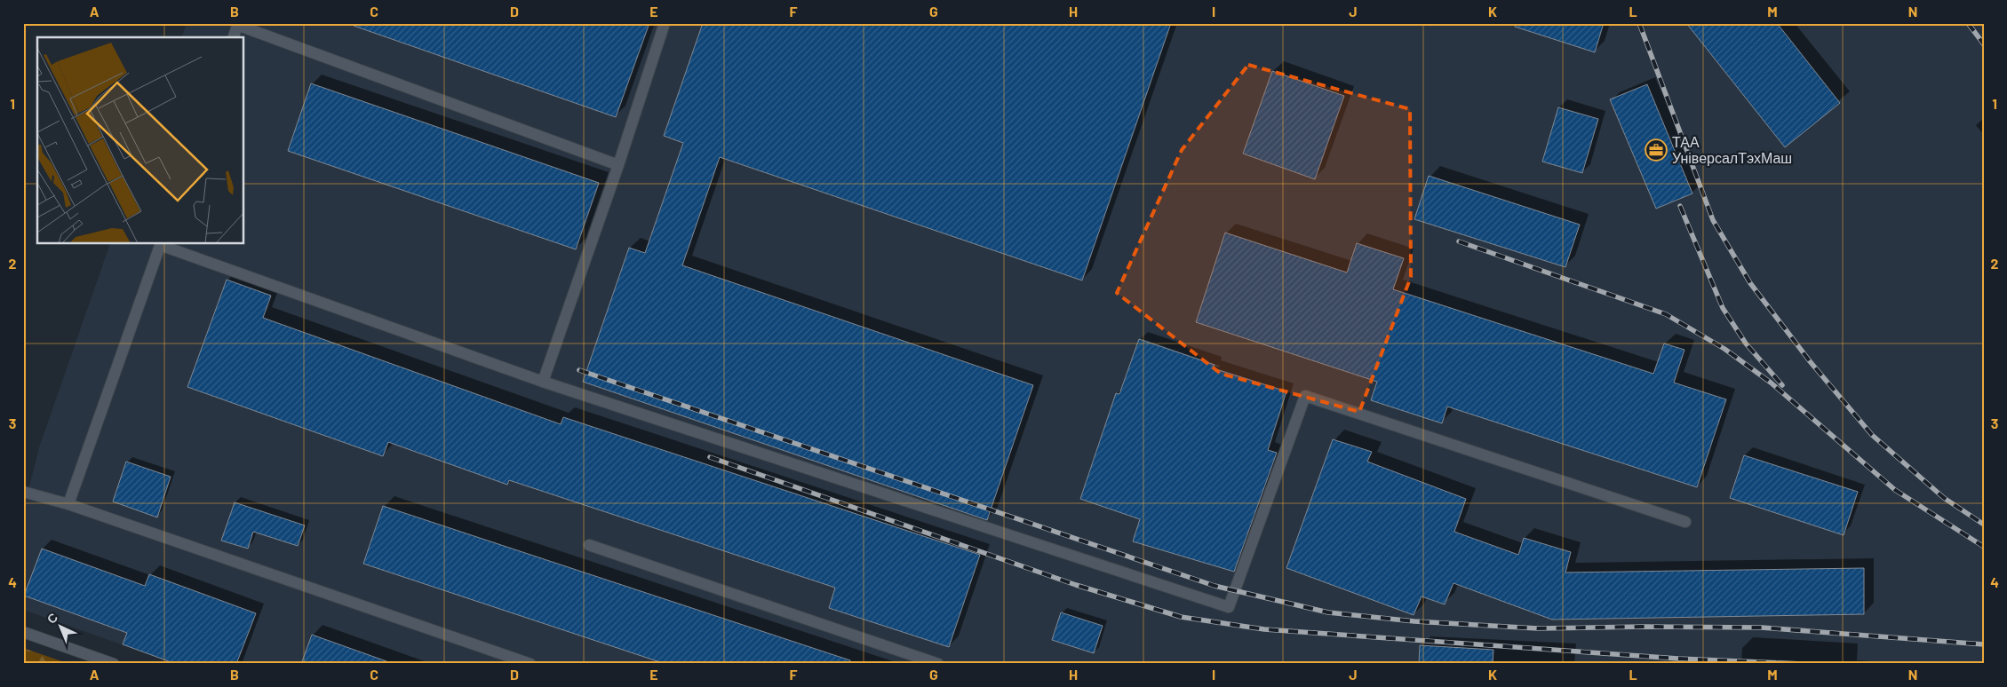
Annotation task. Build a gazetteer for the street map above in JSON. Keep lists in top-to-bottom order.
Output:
{
  "places": {
    "office": ["ТАА УніверсалТэхМаш"]
  },
  "north": "top left",
  "grid": {
    "columns": [
      "A",
      "B",
      "C",
      "D",
      "E",
      "F",
      "G",
      "H",
      "I",
      "J",
      "K",
      "L",
      "M",
      "N"
    ],
    "rows": [
      "1",
      "2",
      "3",
      "4"
    ]
  }
}
